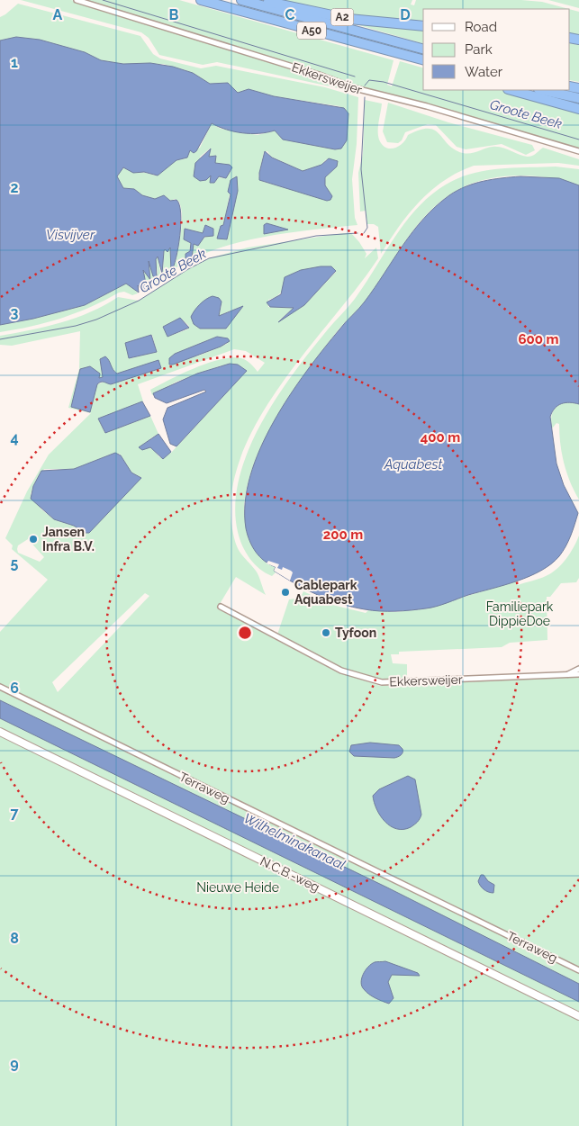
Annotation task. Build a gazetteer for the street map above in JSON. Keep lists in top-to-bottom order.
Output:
{
  "streets": {
    "highway": ["A2", "A50"],
    "street": ["Ekkersweijer", "Terraweg", "N.C.B.-weg"]
  },
  "water": [
    "Groote Beek",
    "Visvijver",
    "Aquabest",
    "Wilhelminakanaal"
  ],
  "parks": ["Familiepark DippieDoe", "Nieuwe Heide"],
  "places": ["Jansen Infra B.V.", "Cablepark Aquabest", "Tyfoon"],
  "legend": ["Road", "Park", "Water"],
  "grid": {
    "columns": [
      "A",
      "B",
      "C",
      "D"
    ],
    "rows": [
      "1",
      "2",
      "3",
      "4",
      "5",
      "6",
      "7",
      "8",
      "9"
    ]
  },
  "rings": ["600 m", "400 m", "200 m"]
}
